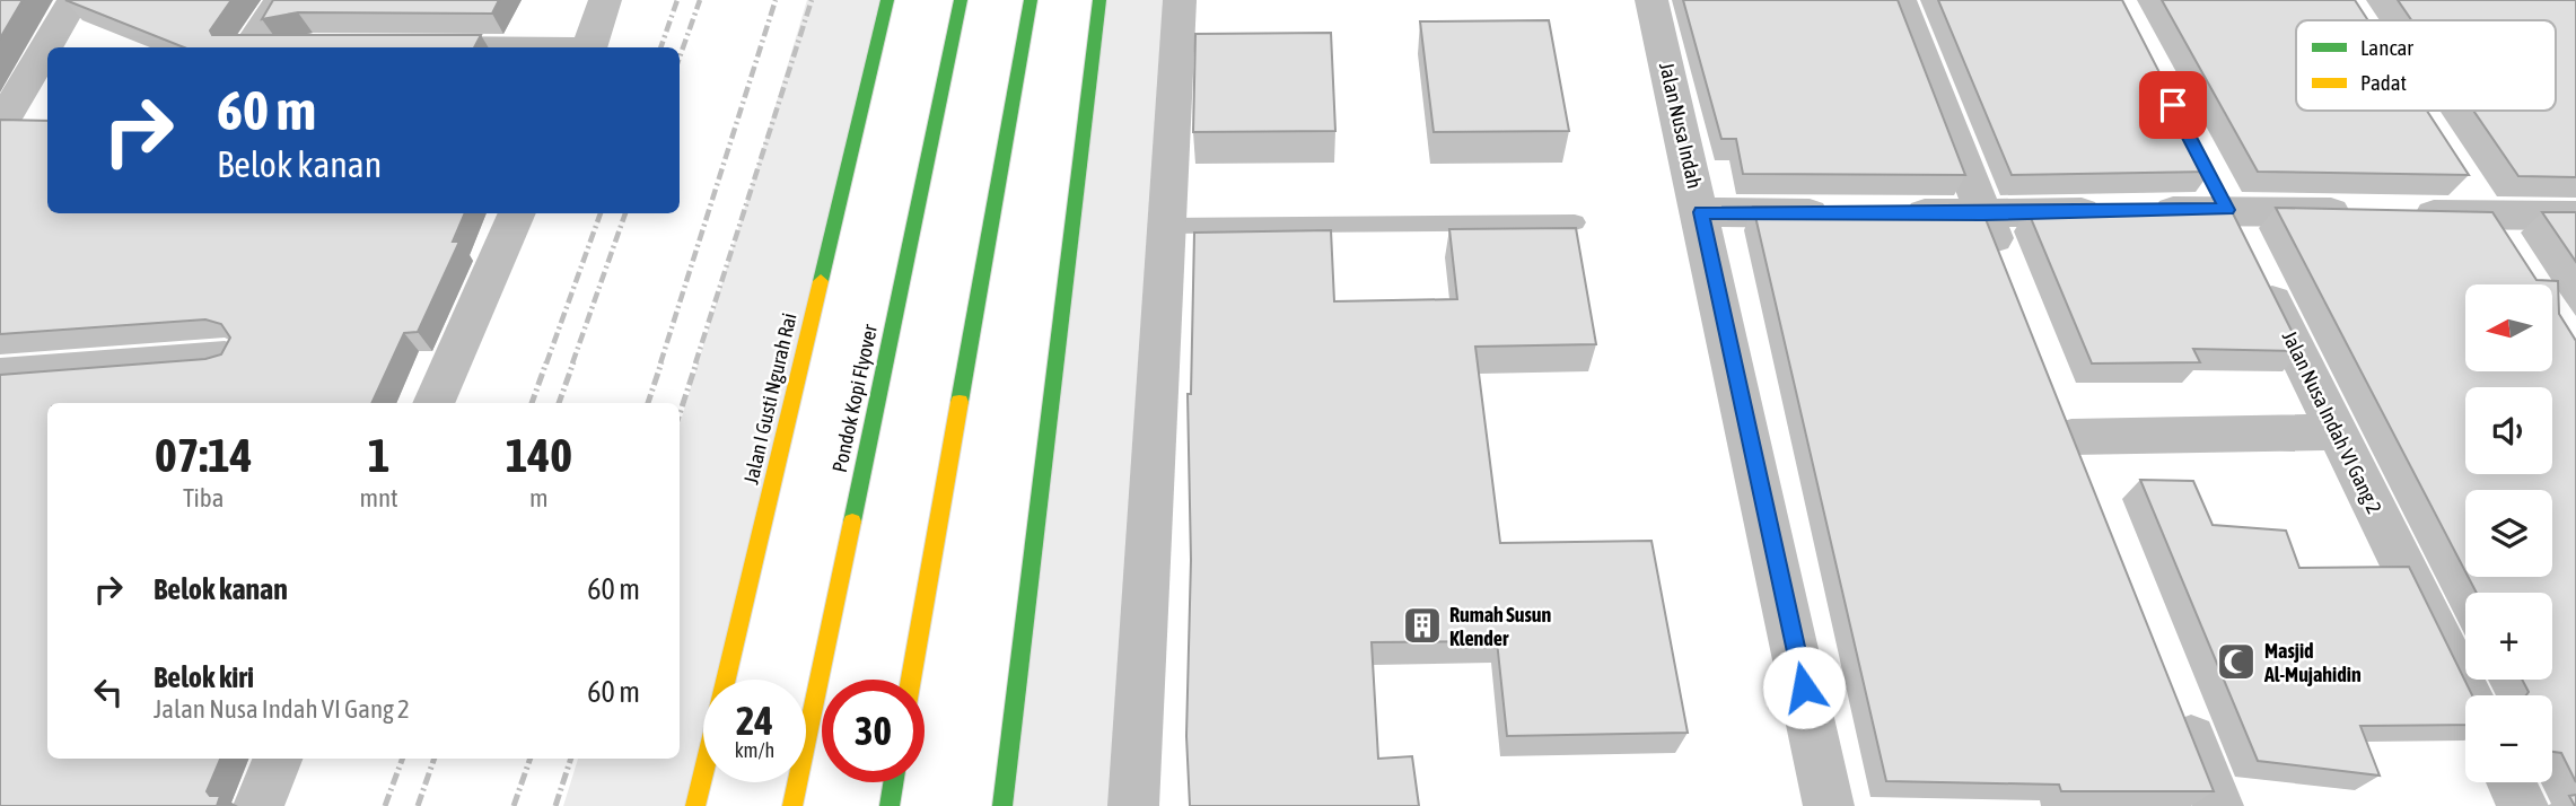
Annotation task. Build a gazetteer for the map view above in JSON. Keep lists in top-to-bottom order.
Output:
{
  "streets": {
    "main road": ["Jalan I Gusti Ngurah Rai", "Pondok Kopi Flyover"],
    "street": ["Jalan Nusa Indah", "Jalan Nusa Indah VI Gang 2"]
  },
  "places": {
    "building": ["Rumah Susun Klender"],
    "mosque": ["Masjid Al-Mujahidin"]
  },
  "legend": ["Lancar", "Padat"],
  "north": "left",
  "page": {
    "turn": ["60 m", "Belok kanan"],
    "map_buttons": ["+", "−"],
    "eta": [
      "07:14",
      "Tiba",
      "1",
      "mnt",
      "140",
      "m"
    ],
    "list": [
      {
        "name": "Belok kanan",
        "value": "60 m"
      },
      {
        "name": "Belok kiri",
        "note": "Jalan Nusa Indah VI Gang 2",
        "value": "60 m"
      }
    ],
    "speed": "24 km/h",
    "limit": "30"
  }
}
